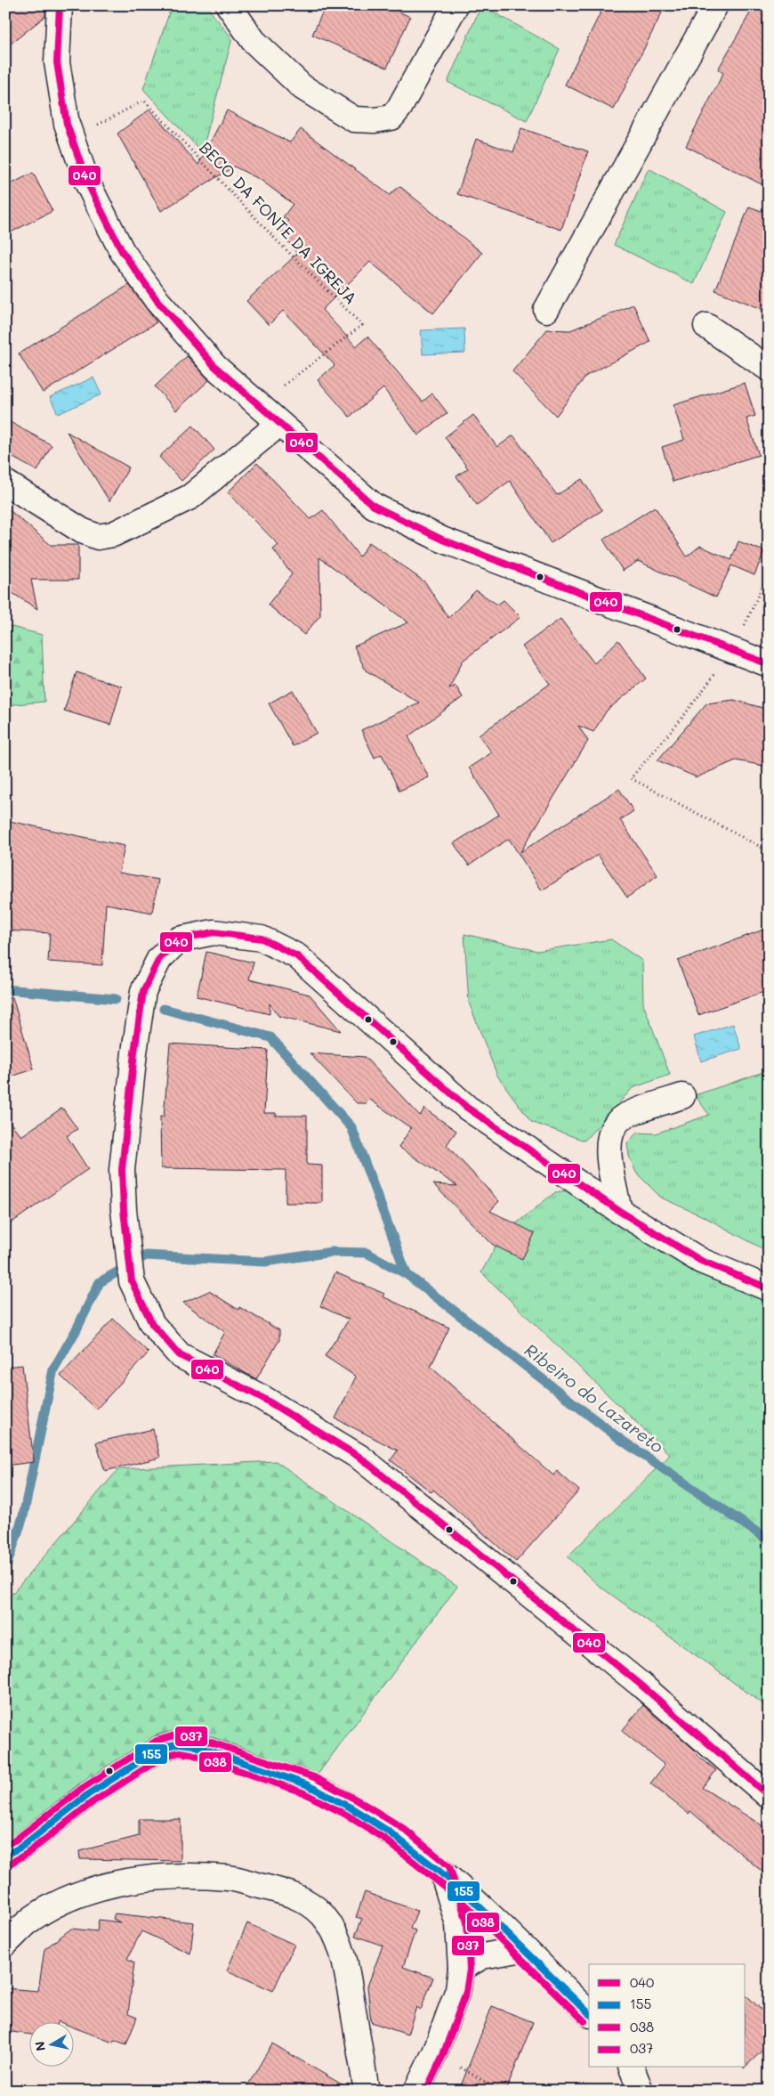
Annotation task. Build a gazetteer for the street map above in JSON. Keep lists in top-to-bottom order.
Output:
{
  "streets": {
    "path": ["BECO DA FONTE DA IGREJA"]
  },
  "water": ["Ribeiro do Lazareto"],
  "lines": [
    "transit line 040",
    "transit line 037",
    "transit line 155",
    "transit line 038"
  ],
  "legend": [
    "040",
    "155",
    "038",
    "037"
  ],
  "north": "left"
}
